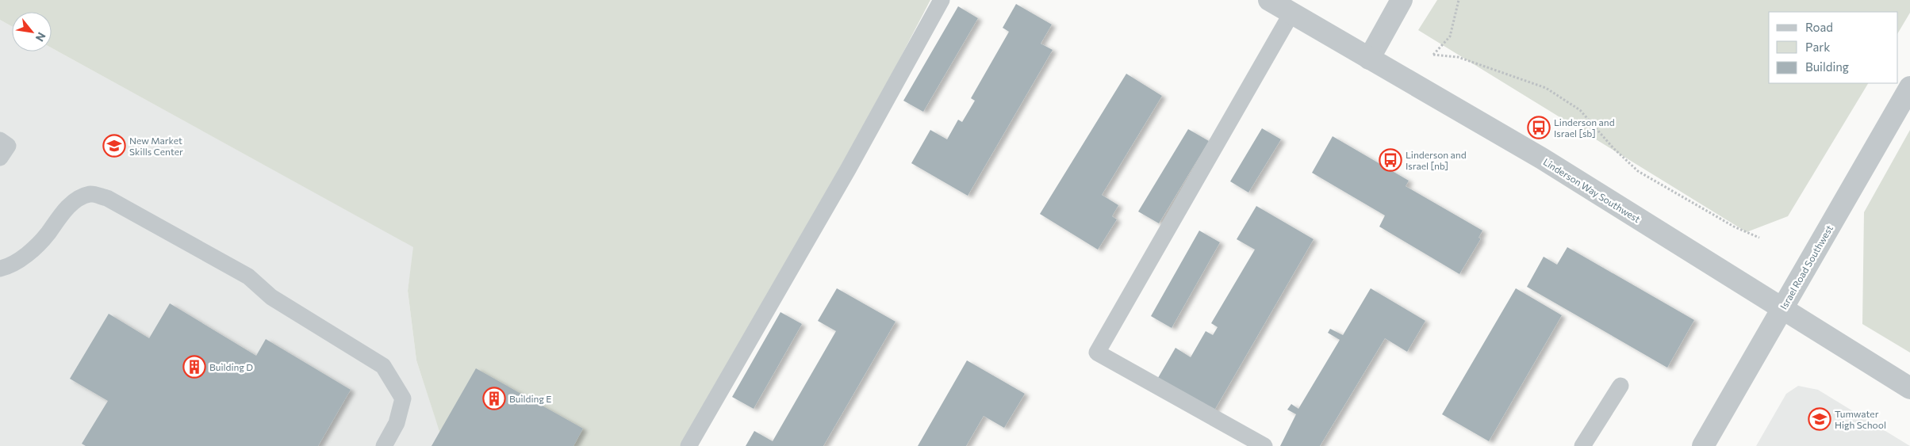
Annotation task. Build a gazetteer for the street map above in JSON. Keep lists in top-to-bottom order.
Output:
{
  "streets": {
    "street": ["Linderson Way Southwest", "Israel Road Southwest"]
  },
  "crossings": [
    ["Linderson Way Southwest", "Israel Road Southwest"]
  ],
  "places": {
    "bus stop": ["Linderson and Israel [sb]", "Linderson and Israel [nb]"],
    "school or university": ["New Market Skills Center", "Tumwater High School"],
    "building": ["Building D", "Building E"]
  },
  "legend": ["Road", "Park", "Building"],
  "north": "bottom right"
}
